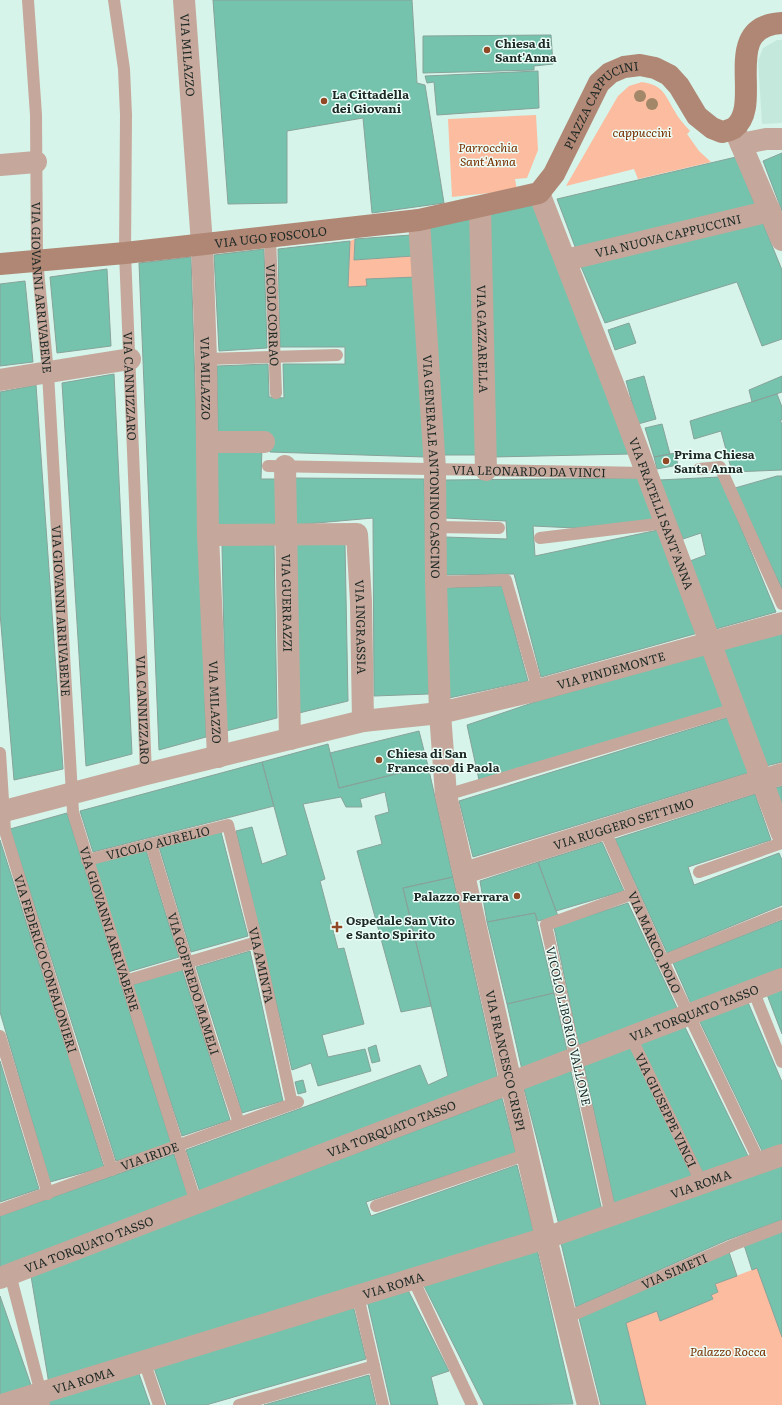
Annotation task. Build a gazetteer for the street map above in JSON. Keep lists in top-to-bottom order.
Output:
{
  "streets": {
    "street": [
      "VIA MILAZZO",
      "PIAZZA CAPPUCINI",
      "VIA NUOVA CAPPUCCINI",
      "VIA UGO FOSCOLO",
      "VIA GAZZARELLA",
      "VIA GENERALE ANTONINO CASCINO",
      "VIA FRATELLI SANT'ANNA",
      "VIA GUERRAZZI",
      "VIA INGRASSIA",
      "VIA PINDEMONTE",
      "VIA RUGGERO SETTIMO",
      "VIA TORQUATO TASSO",
      "VIA FRANCESCO CRISPI",
      "VIA ROMA"
    ],
    "lane": [
      "VIA GIOVANNI ARRIVABENE",
      "VICOLO CORRAO",
      "VIA CANNIZZARO",
      "VIA LEONARDO DA VINCI",
      "VICOLO AURELIO",
      "VIA MARCO, POLO",
      "VIA FEDERICO CONFALONIERI",
      "VIA AMINTA",
      "VIA GOFFREDO MAMELI",
      "VICOLO LIBORIO VALLONE",
      "VIA GIUSEPPE VINCI",
      "VIA IRIDE",
      "VIA SIMETI"
    ]
  },
  "crossings": [
    ["VIA MILAZZO", "VIA UGO FOSCOLO"],
    ["VIA MILAZZO", "VIA PINDEMONTE"],
    ["PIAZZA CAPPUCINI", "VIA UGO FOSCOLO"],
    ["PIAZZA CAPPUCINI", "VIA FRATELLI SANT'ANNA"],
    ["VIA NUOVA CAPPUCCINI", "VIA FRATELLI SANT'ANNA"],
    ["VIA UGO FOSCOLO", "VIA GIOVANNI ARRIVABENE"],
    ["VIA UGO FOSCOLO", "VICOLO CORRAO"],
    ["VIA UGO FOSCOLO", "VIA GAZZARELLA"],
    ["VIA UGO FOSCOLO", "VIA CANNIZZARO"],
    ["VIA UGO FOSCOLO", "VIA GENERALE ANTONINO CASCINO"],
    ["VIA UGO FOSCOLO", "VIA FRATELLI SANT'ANNA"],
    ["VIA GIOVANNI ARRIVABENE", "VIA PINDEMONTE"],
    ["VIA GIOVANNI ARRIVABENE", "VICOLO AURELIO"],
    ["VIA GIOVANNI ARRIVABENE", "VIA TORQUATO TASSO"],
    ["VIA GIOVANNI ARRIVABENE", "VIA IRIDE"],
    ["VIA GAZZARELLA", "VIA LEONARDO DA VINCI"],
    ["VIA CANNIZZARO", "VIA PINDEMONTE"],
    ["VIA GENERALE ANTONINO CASCINO", "VIA LEONARDO DA VINCI"],
    ["VIA GENERALE ANTONINO CASCINO", "VIA PINDEMONTE"],
    ["VIA GENERALE ANTONINO CASCINO", "VIA FRANCESCO CRISPI"],
    ["VIA LEONARDO DA VINCI", "VIA FRATELLI SANT'ANNA"],
    ["VIA LEONARDO DA VINCI", "VIA GUERRAZZI"],
    ["VIA FRATELLI SANT'ANNA", "VIA PINDEMONTE"],
    ["VIA FRATELLI SANT'ANNA", "VIA RUGGERO SETTIMO"],
    ["VIA GUERRAZZI", "VIA INGRASSIA"],
    ["VIA GUERRAZZI", "VIA PINDEMONTE"],
    ["VIA INGRASSIA", "VIA PINDEMONTE"],
    ["VIA PINDEMONTE", "VIA FEDERICO CONFALONIERI"],
    ["VIA PINDEMONTE", "VIA FRANCESCO CRISPI"],
    ["VIA RUGGERO SETTIMO", "VIA MARCO, POLO"],
    ["VIA RUGGERO SETTIMO", "VIA FRANCESCO CRISPI"],
    ["VICOLO AURELIO", "VIA AMINTA"],
    ["VICOLO AURELIO", "VIA GOFFREDO MAMELI"],
    ["VIA MARCO, POLO", "VIA TORQUATO TASSO"],
    ["VIA MARCO, POLO", "VICOLO LIBORIO VALLONE"],
    ["VIA MARCO, POLO", "VIA ROMA"],
    ["VIA FEDERICO CONFALONIERI", "VIA IRIDE"],
    ["VIA AMINTA", "VIA IRIDE"],
    ["VIA GOFFREDO MAMELI", "VIA IRIDE"],
    ["VIA TORQUATO TASSO", "VICOLO LIBORIO VALLONE"],
    ["VIA TORQUATO TASSO", "VIA FRANCESCO CRISPI"],
    ["VIA TORQUATO TASSO", "VIA GIUSEPPE VINCI"],
    ["VICOLO LIBORIO VALLONE", "VIA ROMA"],
    ["VIA FRANCESCO CRISPI", "VIA ROMA"],
    ["VIA FRANCESCO CRISPI", "VIA SIMETI"],
    ["VIA GIUSEPPE VINCI", "VIA ROMA"]
  ],
  "parks": ["cappuccini", "Parrocchia Sant'Anna", "Palazzo Rocca"],
  "places": {
    "other": [
      "Chiesa di Sant'Anna",
      "La Cittadella dei Giovani",
      "Prima Chiesa Santa Anna",
      "Chiesa di San Francesco di Paola",
      "Palazzo Ferrara"
    ],
    "health": ["Ospedale San Vito e Santo Spirito"]
  }
}
